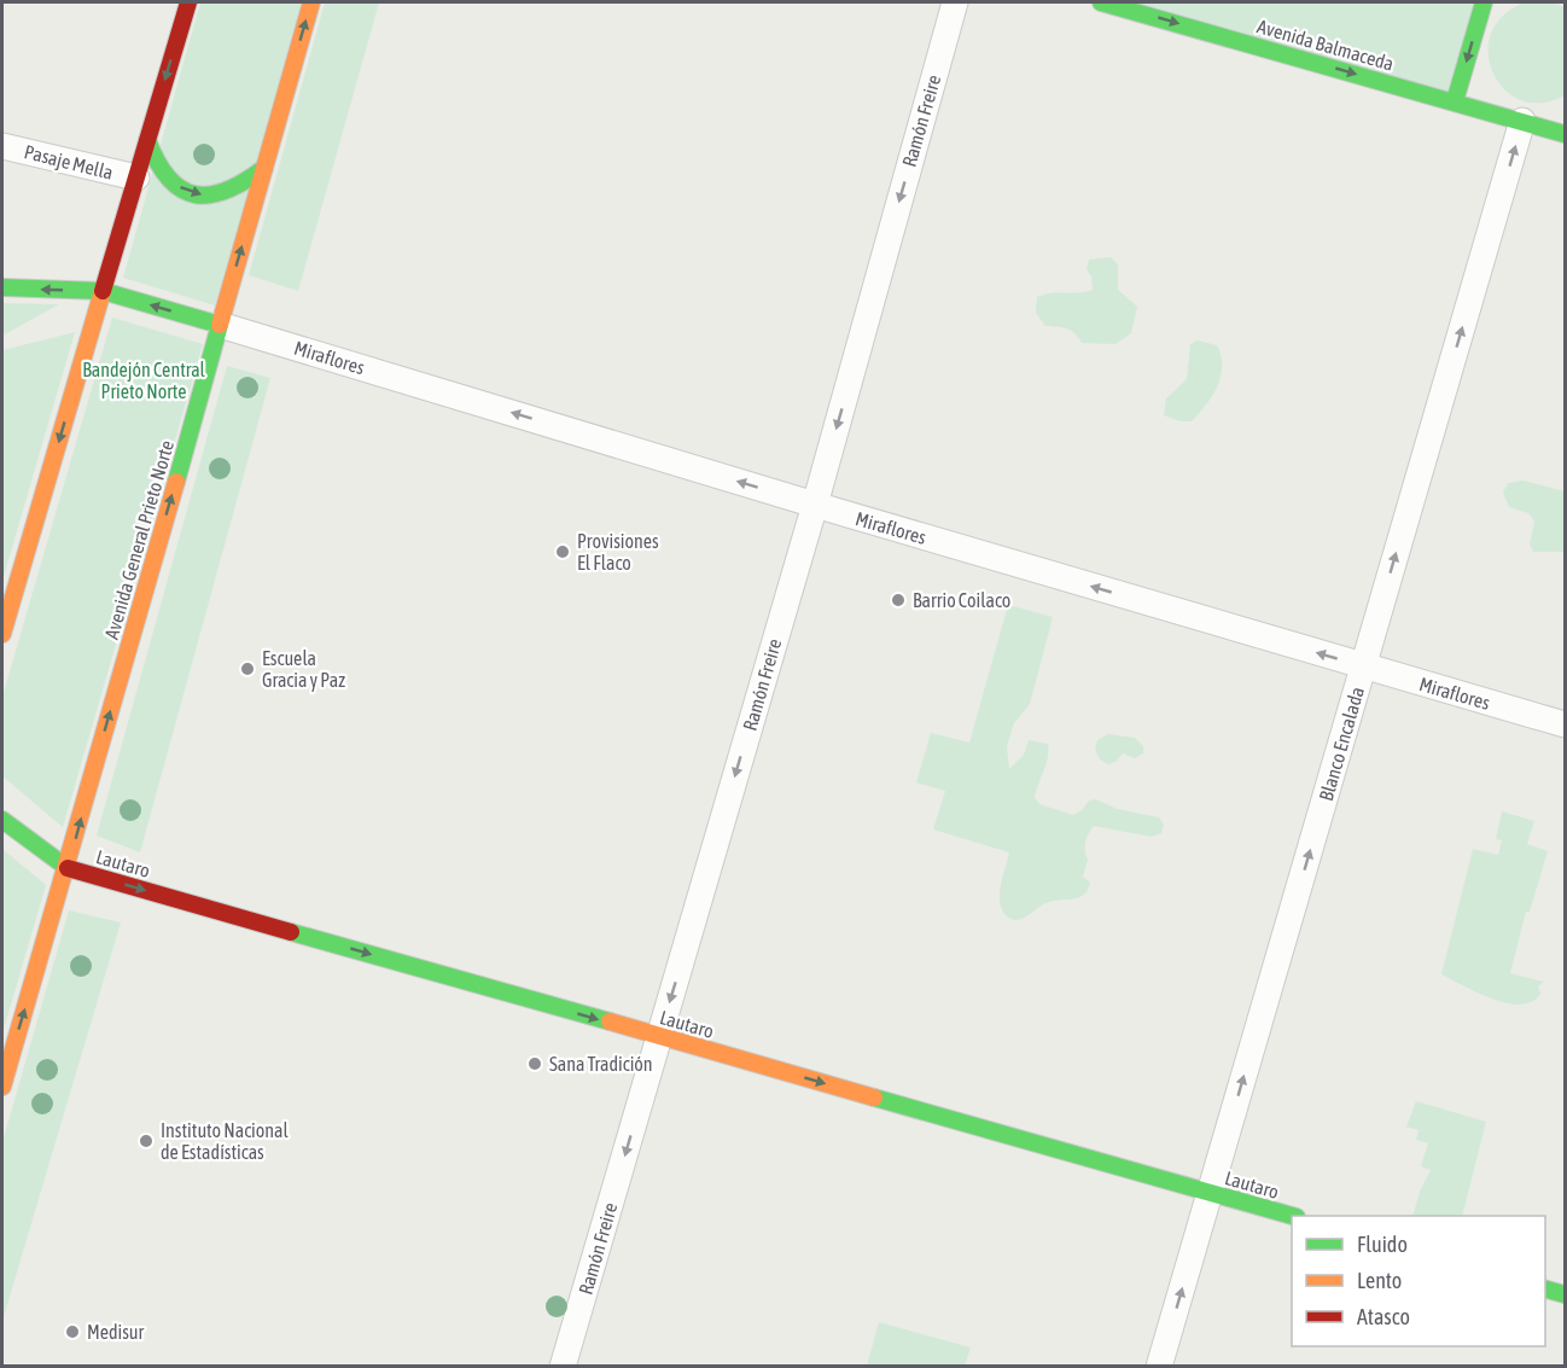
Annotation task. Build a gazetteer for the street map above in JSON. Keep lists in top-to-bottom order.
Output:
{
  "streets": {
    "main road": ["Avenida Balmaceda", "Avenida General Prieto Norte", "Lautaro"],
    "street": [
      "Ramón Freire",
      "Pasaje Mella",
      "Miraflores",
      "Blanco Encalada"
    ]
  },
  "crossings": [
    ["Avenida Balmaceda", "Blanco Encalada"],
    ["Ramón Freire", "Miraflores"],
    ["Ramón Freire", "Lautaro"],
    ["Miraflores", "Avenida General Prieto Norte"],
    ["Miraflores", "Blanco Encalada"],
    ["Avenida General Prieto Norte", "Lautaro"],
    ["Blanco Encalada", "Lautaro"]
  ],
  "one_way": [
    "Avenida Balmaceda",
    "Ramón Freire",
    "Miraflores",
    "Blanco Encalada",
    "Lautaro"
  ],
  "parks": ["Bandejón Central Prieto Norte"],
  "places": [
    "Provisiones El Flaco",
    "Barrio Coilaco",
    "Escuela Gracia y Paz",
    "Sana Tradición",
    "Instituto Nacional de Estadísticas",
    "Medisur"
  ],
  "legend": ["Fluido", "Lento", "Atasco"]
}
